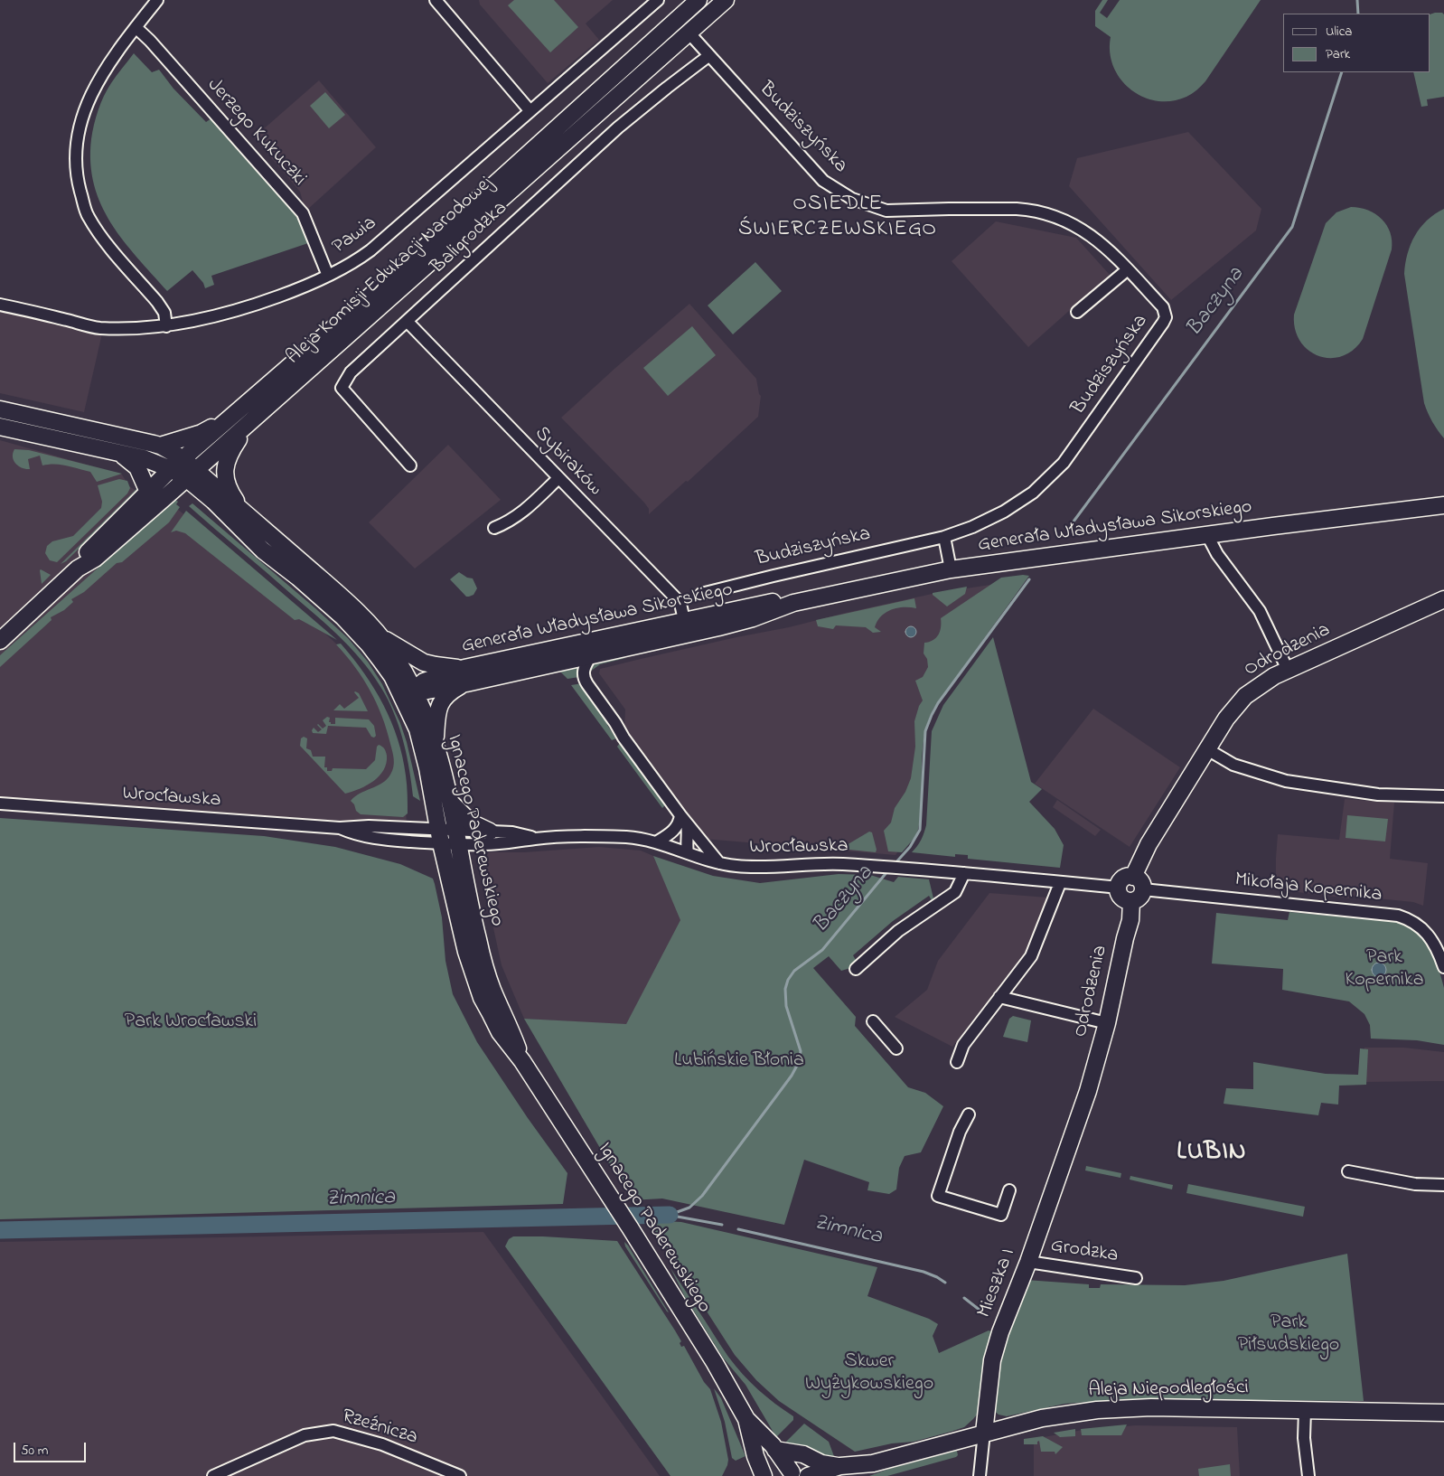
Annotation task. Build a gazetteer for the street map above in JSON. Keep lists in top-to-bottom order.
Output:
{
  "streets": {
    "street": [
      "Budziszyńska",
      "Jerzego Kukuczki",
      "Pawia",
      "Baligrodzka",
      "Aleja Komisji Edukacji Narodowej",
      "Sybiraków",
      "Generała Władysława Sikorskiego",
      "Odrodzenia",
      "Wrocławska",
      "Ignacego Paderewskiego",
      "Mikołaja Kopernika",
      "Grodzka",
      "Mieszka I",
      "Aleja Niepodległości",
      "Rzeźnicza"
    ]
  },
  "crossings": [
    ["Budziszyńska", "Baligrodzka"],
    ["Budziszyńska", "Aleja Komisji Edukacji Narodowej"],
    ["Jerzego Kukuczki", "Pawia"],
    ["Baligrodzka", "Sybiraków"],
    ["Aleja Komisji Edukacji Narodowej", "Ignacego Paderewskiego"],
    ["Sybiraków", "Generała Władysława Sikorskiego"],
    ["Generała Władysława Sikorskiego", "Ignacego Paderewskiego"],
    ["Odrodzenia", "Wrocławska"],
    ["Odrodzenia", "Mikołaja Kopernika"],
    ["Odrodzenia", "Mieszka I"],
    ["Wrocławska", "Ignacego Paderewskiego"],
    ["Wrocławska", "Mikołaja Kopernika"],
    ["Grodzka", "Mieszka I"],
    ["Mieszka I", "Aleja Niepodległości"]
  ],
  "districts": ["OSIEDLE ŚWIERCZEWSKIEGO", "LUBIN"],
  "water": ["Baczyna", "Zimnica"],
  "parks": [
    "Park Kopernika",
    "Park Wrocławski",
    "Lubińskie Błonia",
    "Park Piłsudskiego",
    "Skwer Wyżykowskiego"
  ],
  "legend": ["Ulica", "Park"],
  "scale_bar": "50 m"
}
